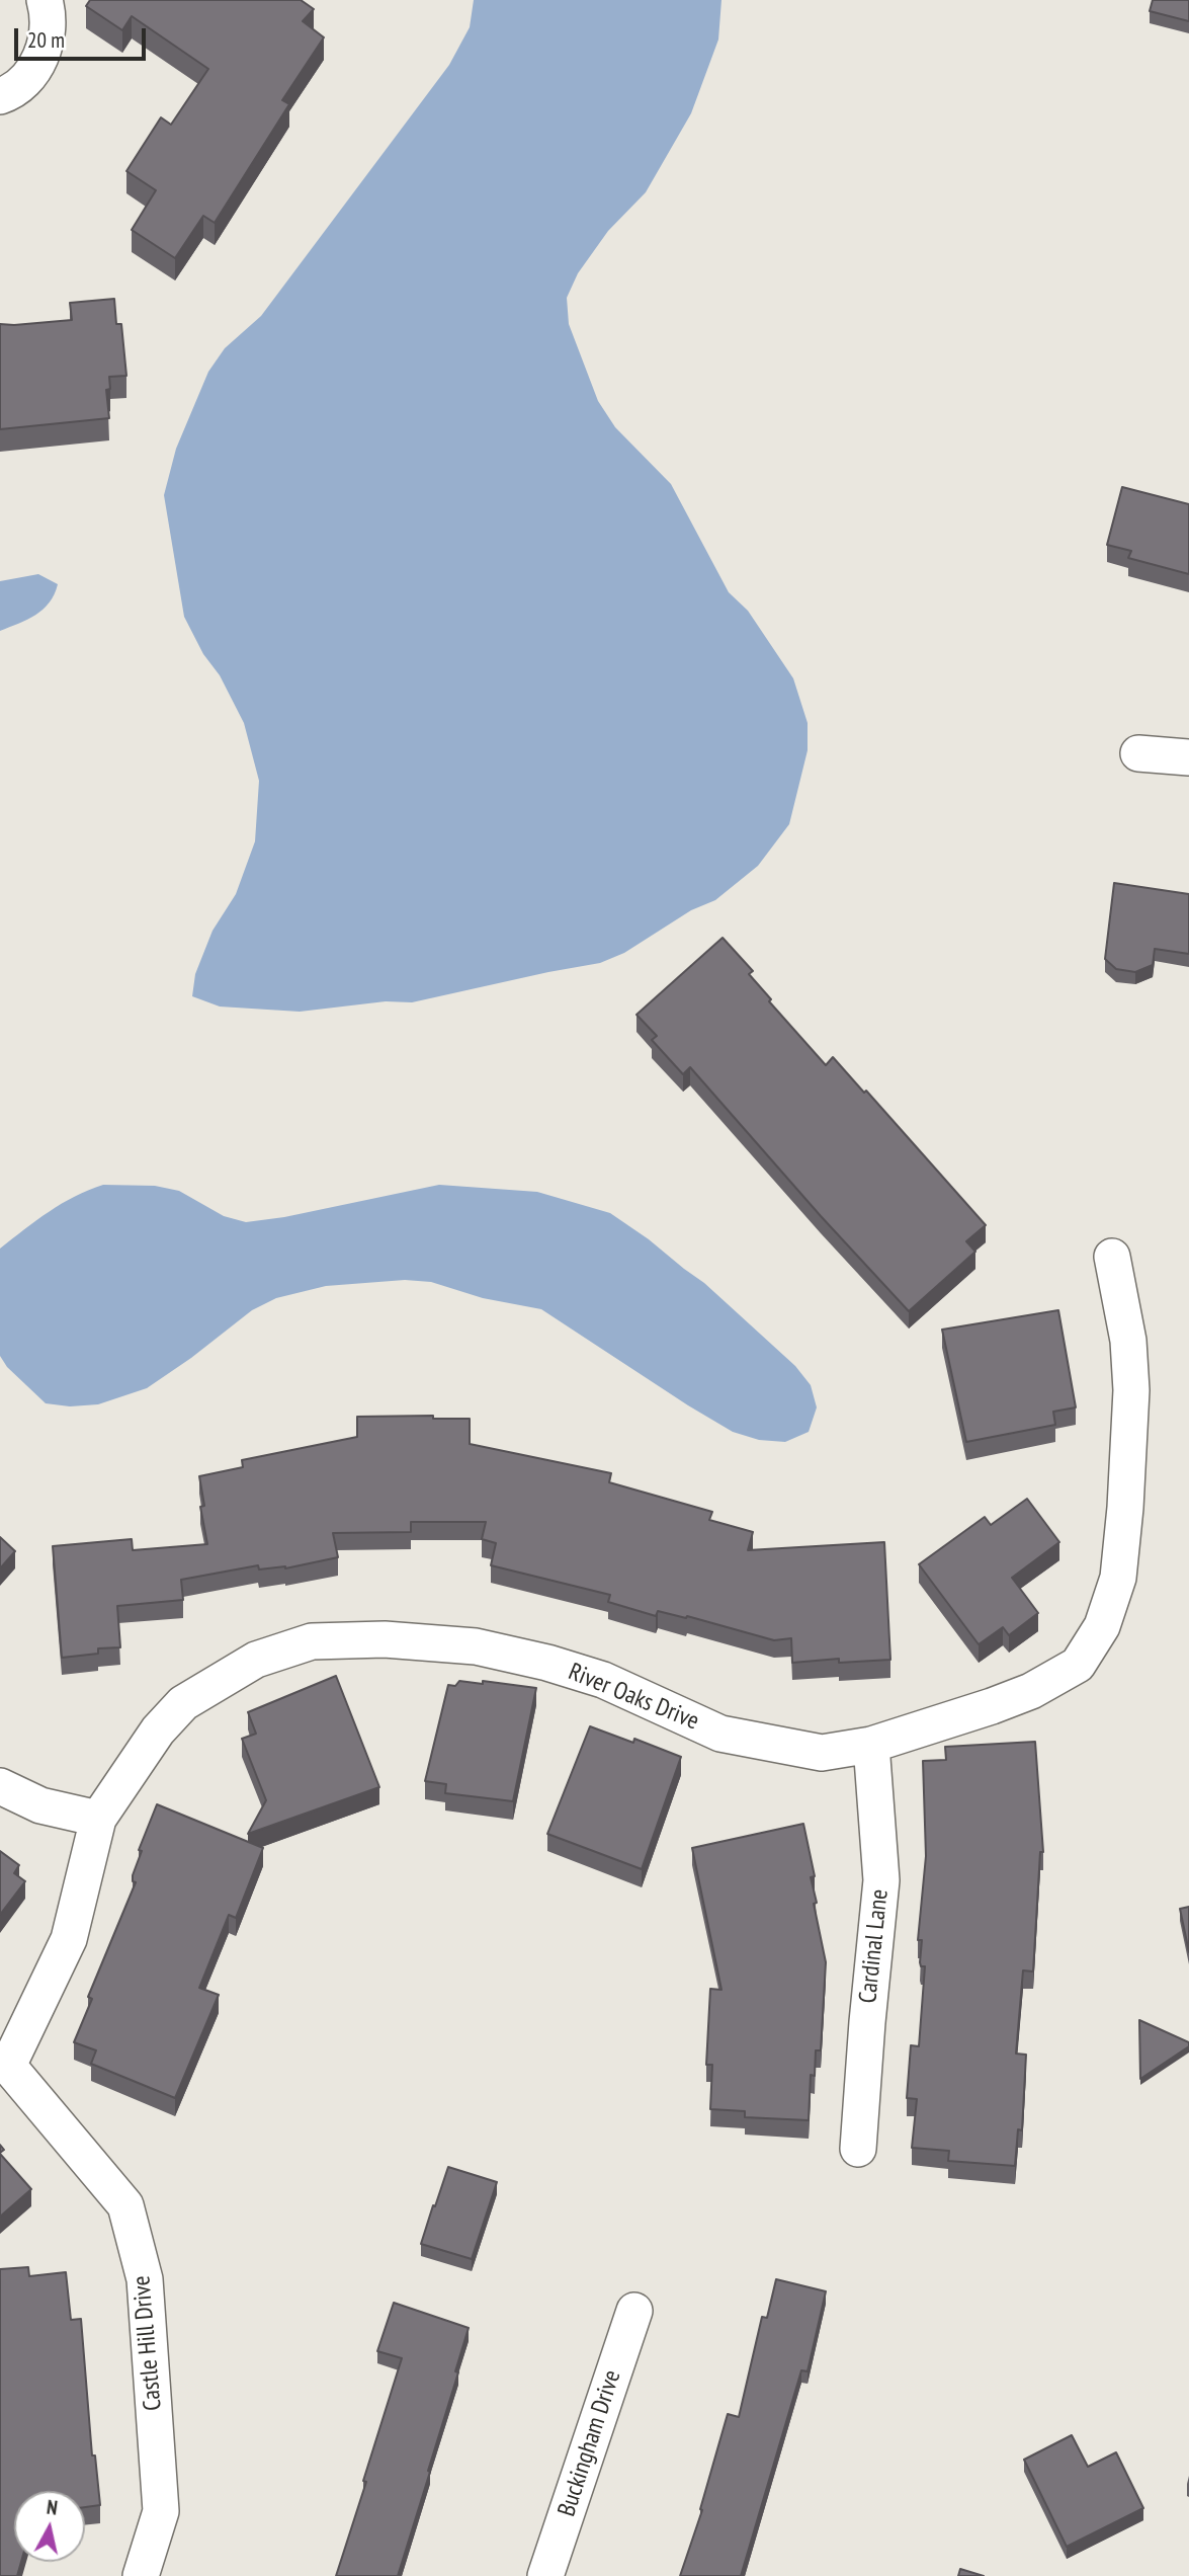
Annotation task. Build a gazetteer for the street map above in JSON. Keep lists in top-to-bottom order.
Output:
{
  "streets": {
    "street": [
      "River Oaks Drive",
      "Cardinal Lane",
      "Castle Hill Drive",
      "Buckingham Drive"
    ]
  },
  "crossings": [
    ["River Oaks Drive", "Cardinal Lane"],
    ["River Oaks Drive", "Castle Hill Drive"]
  ],
  "scale_bar": "20 m",
  "north": "top"
}
